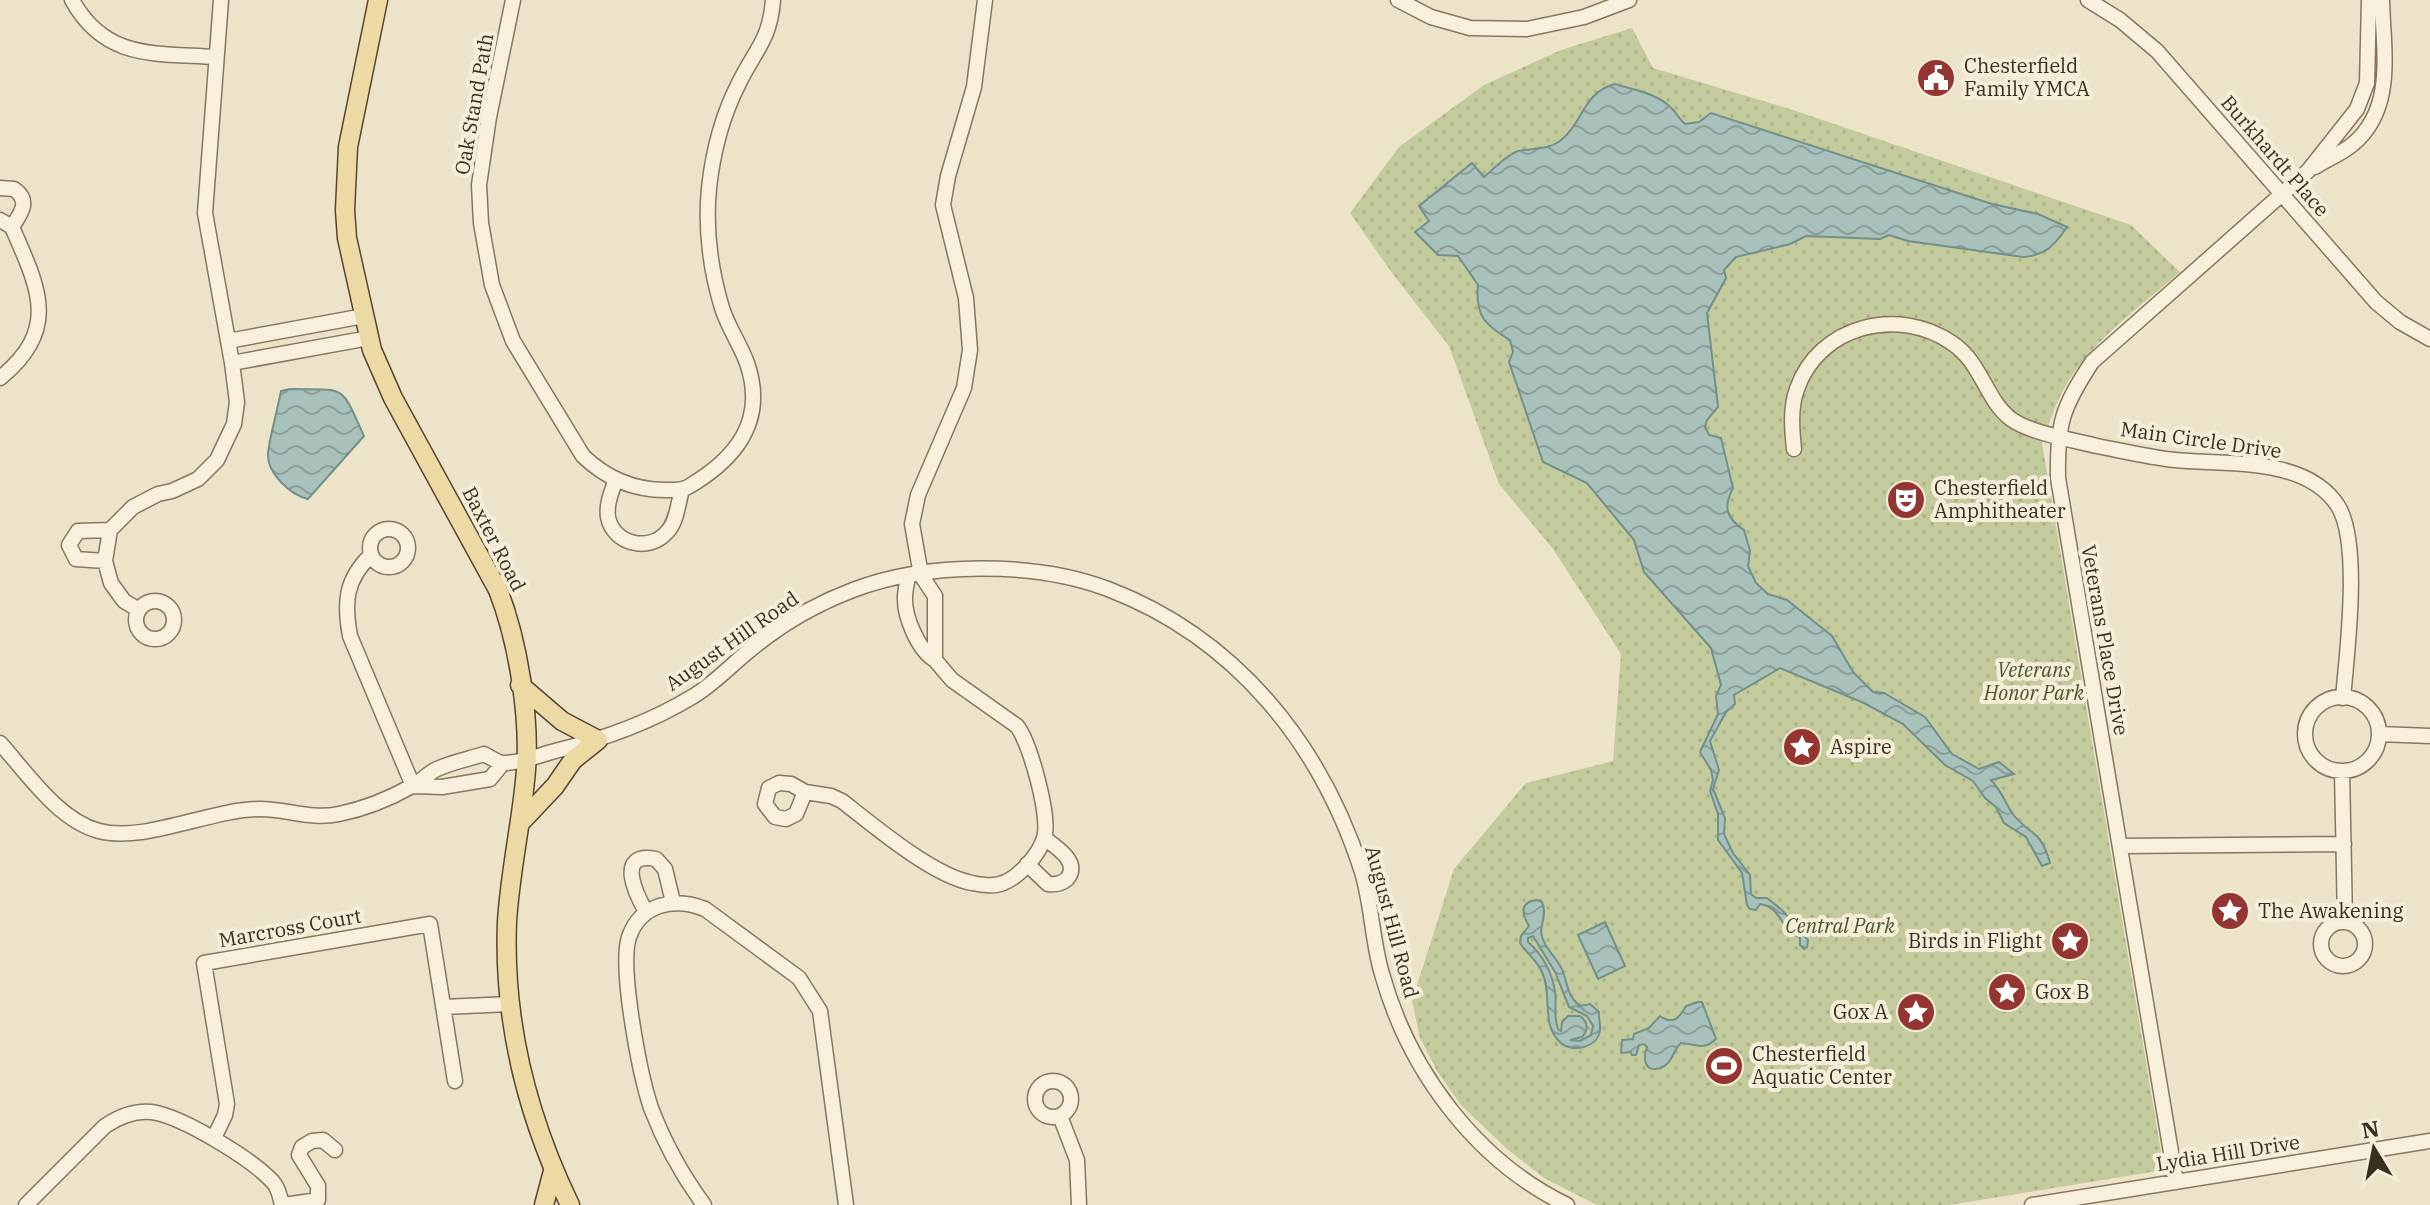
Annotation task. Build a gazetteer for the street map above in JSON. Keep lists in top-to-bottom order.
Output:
{
  "streets": {
    "main road": ["Baxter Road"],
    "street": [
      "Oak Stand Path",
      "Burkhardt Place",
      "Main Circle Drive",
      "Veterans Place Drive",
      "August Hill Road",
      "Marcross Court",
      "Lydia Hill Drive"
    ]
  },
  "crossings": [
    ["Burkhardt Place", "Veterans Place Drive"],
    ["Main Circle Drive", "Veterans Place Drive"],
    ["Baxter Road", "August Hill Road"],
    ["Veterans Place Drive", "Lydia Hill Drive"]
  ],
  "parks": ["Veterans Honor Park", "Central Park"],
  "places": {
    "public building": ["Chesterfield Family YMCA"],
    "theatre": ["Chesterfield Amphitheater"],
    "place": [
      "Aspire",
      "The Awakening",
      "Birds in Flight",
      "Gox B",
      "Gox A"
    ],
    "sports": ["Chesterfield Aquatic Center"]
  },
  "north": "top"
}
